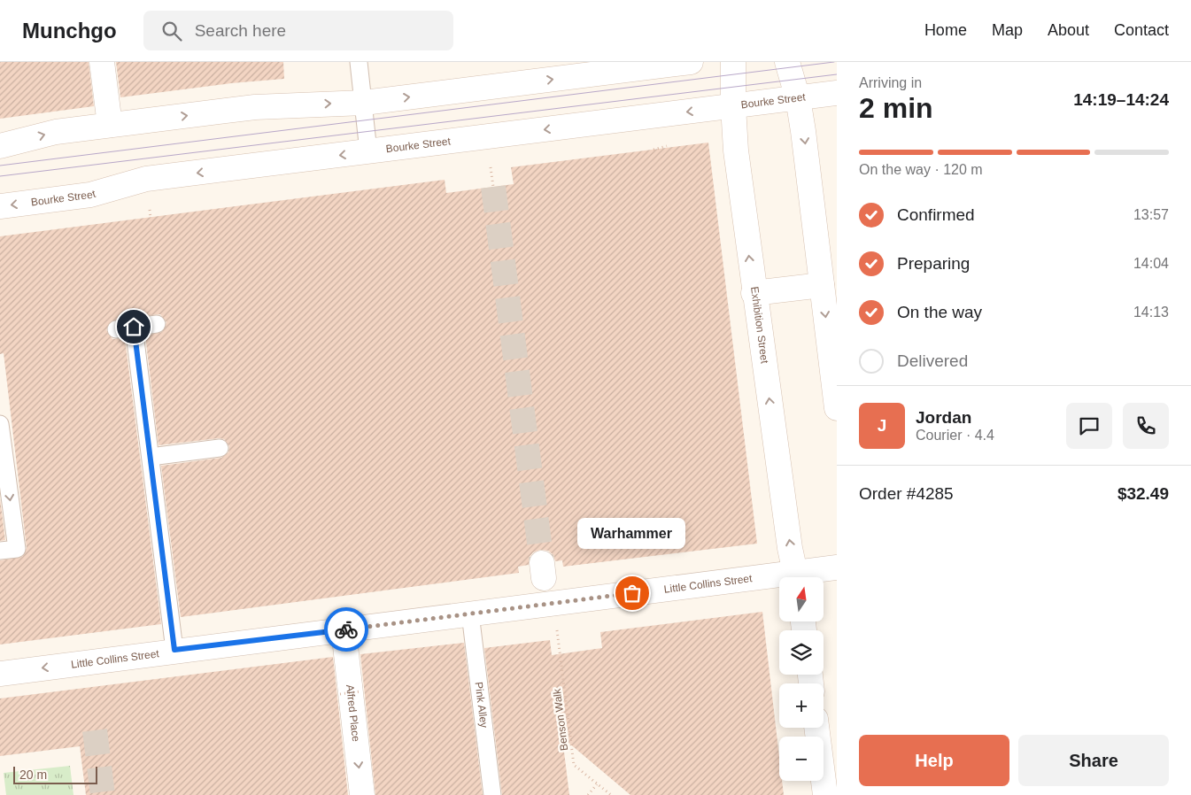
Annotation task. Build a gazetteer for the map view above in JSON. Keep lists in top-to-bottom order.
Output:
{
  "streets": {
    "street": [
      "Bourke Street",
      "Exhibition Street",
      "Little Collins Street",
      "Alfred Place"
    ],
    "lane": ["Pink Alley"],
    "path": ["Benson Walk"]
  },
  "crossings": [
    ["Bourke Street", "Exhibition Street"],
    ["Little Collins Street", "Pink Alley"],
    ["Little Collins Street", "Alfred Place"]
  ],
  "one_way": ["Alfred Place"],
  "places": ["Warhammer"],
  "scale_bar": "20 m",
  "north": "top",
  "page": {
    "header": "Munchgo",
    "search": "Search here",
    "nav": [
      "Home",
      "Map",
      "About",
      "Contact"
    ],
    "heading": ["2 min", "Arriving in", "14:19–14:24"],
    "panel": [
      "Jordan",
      "Courier · 4.4",
      "Order #4285",
      "$32.49"
    ],
    "bar": "On the way · 120 m",
    "list": [
      ["Confirmed", "13:57"],
      ["Preparing", "14:04"],
      ["On the way", "14:13"],
      "Delivered"
    ],
    "round": "J",
    "bubble": "Warhammer",
    "map_buttons": ["+", "−"],
    "buttons": ["Help", "Share"],
    "scale": "20 m"
  }
}
